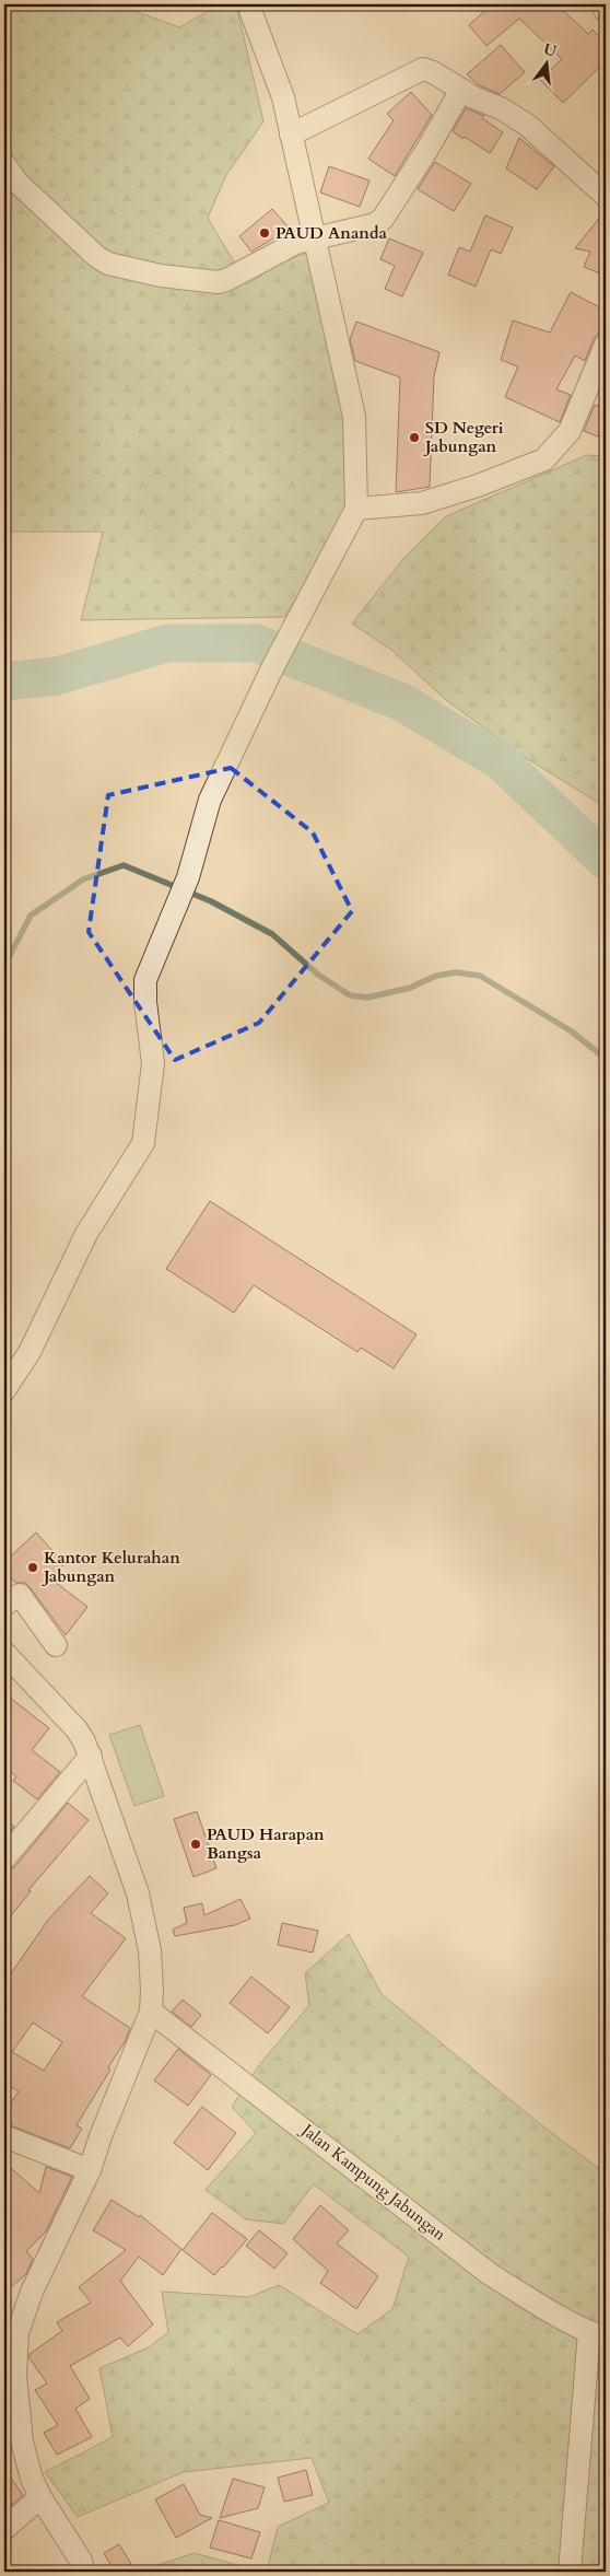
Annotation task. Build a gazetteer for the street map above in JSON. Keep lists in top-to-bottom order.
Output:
{
  "streets": {
    "street": ["Jalan Kampung Jabungan"]
  },
  "places": [
    "PAUD Ananda",
    "SD Negeri Jabungan",
    "Kantor Kelurahan Jabungan",
    "PAUD Harapan Bangsa"
  ],
  "north": "top"
}
